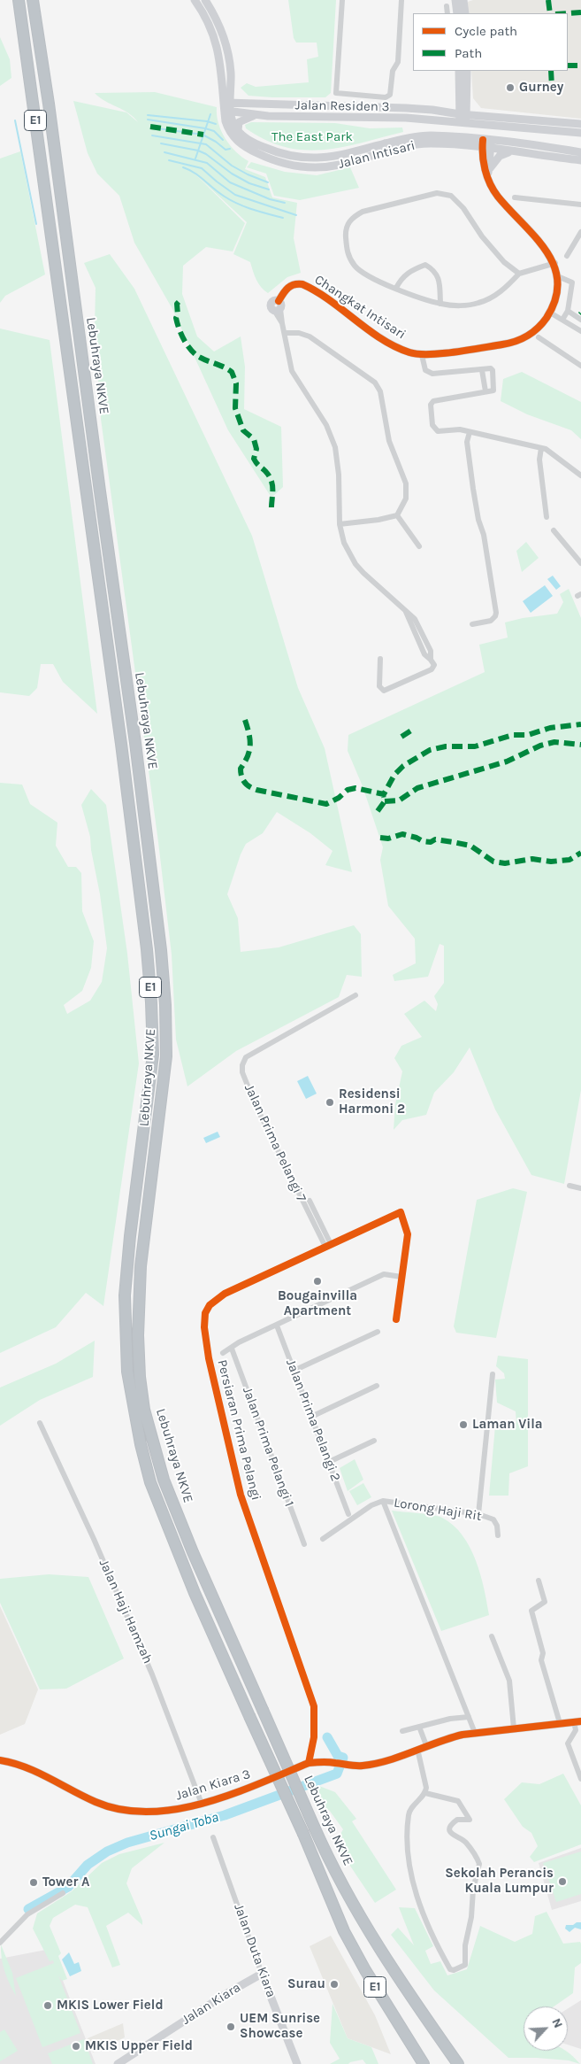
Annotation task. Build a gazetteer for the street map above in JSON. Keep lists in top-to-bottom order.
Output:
{
  "streets": {
    "highway": ["E1", "Lebuhraya NKVE"],
    "street": [
      "Jalan Residen 3",
      "Jalan Intisari",
      "Changkat Intisari",
      "Jalan Prima Pelangi 7",
      "Jalan Prima Pelangi 2",
      "Persiaran Prima Pelangi",
      "Jalan Prima Pelangi 1",
      "Lorong Haji Rit",
      "Jalan Haji Hamzah",
      "Jalan Kiara 3",
      "Jalan Duta Kiara",
      "Jalan Kiara"
    ]
  },
  "crossings": [
    ["Jalan Residen 3", "Jalan Intisari"],
    ["Jalan Intisari", "Changkat Intisari"],
    ["Jalan Prima Pelangi 7", "Persiaran Prima Pelangi"],
    ["Persiaran Prima Pelangi", "Jalan Kiara 3"],
    ["Jalan Haji Hamzah", "Jalan Kiara 3"],
    ["Jalan Duta Kiara", "Jalan Kiara"]
  ],
  "water": ["Sungai Toba"],
  "parks": ["The East Park"],
  "places": [
    "Gurney",
    "Residensi Harmoni 2",
    "Bougainvilla Apartment",
    "Laman Vila",
    "Sekolah Perancis Kuala Lumpur",
    "Tower A",
    "Surau",
    "MKIS Lower Field",
    "UEM Sunrise Showcase",
    "MKIS Upper Field"
  ],
  "legend": ["Cycle path", "Path"],
  "north": "top right"
}
